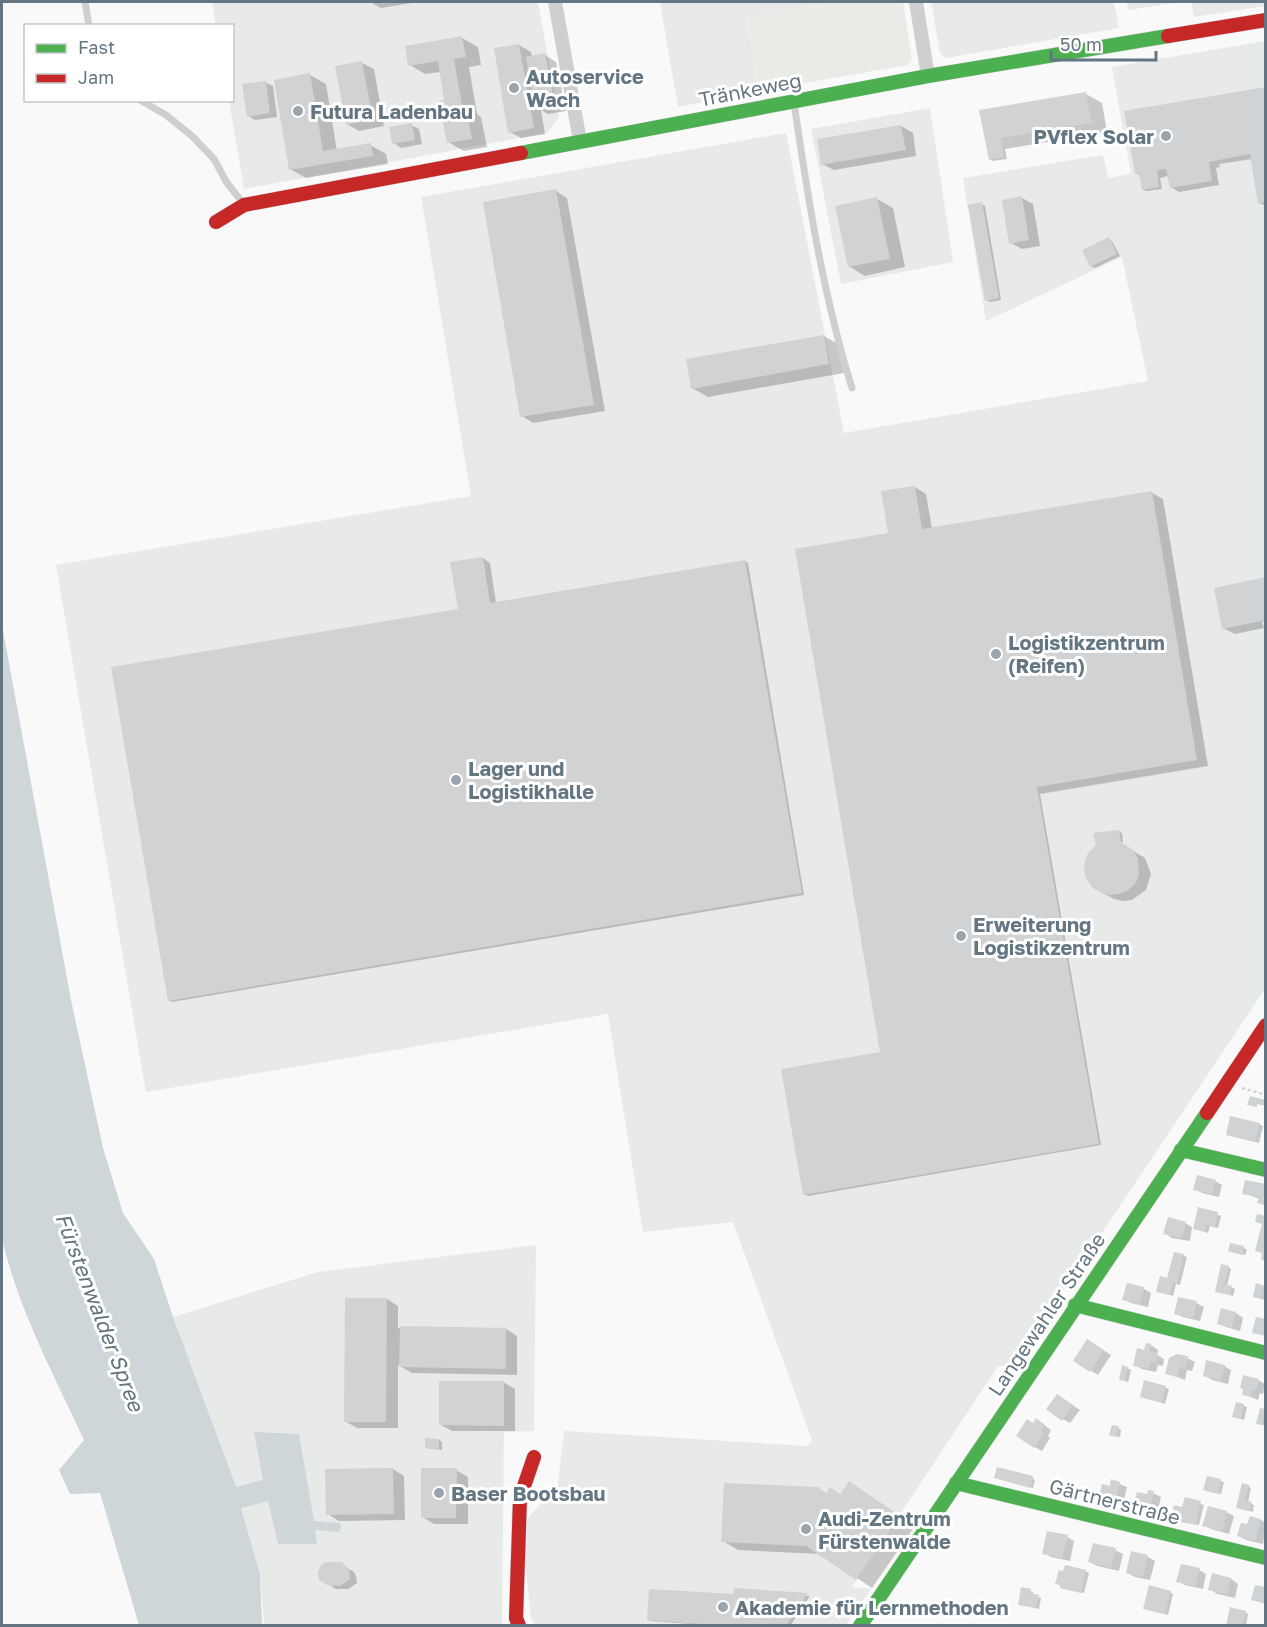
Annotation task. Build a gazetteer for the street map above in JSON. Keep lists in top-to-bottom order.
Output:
{
  "streets": {
    "street": ["Tränkeweg", "Langewahler Straße", "Gärtnerstraße"]
  },
  "crossings": [
    ["Langewahler Straße", "Gärtnerstraße"]
  ],
  "water": ["Fürstenwalder Spree"],
  "places": [
    "Autoservice Wach",
    "Futura Ladenbau",
    "PVflex Solar",
    "Logistikzentrum (Reifen)",
    "Lager und Logistikhalle",
    "Erweiterung Logistikzentrum",
    "Baser Bootsbau",
    "Audi-Zentrum Fürstenwalde",
    "Akademie für Lernmethoden"
  ],
  "legend": ["Fast", "Jam"],
  "scale_bar": "50 m"
}
